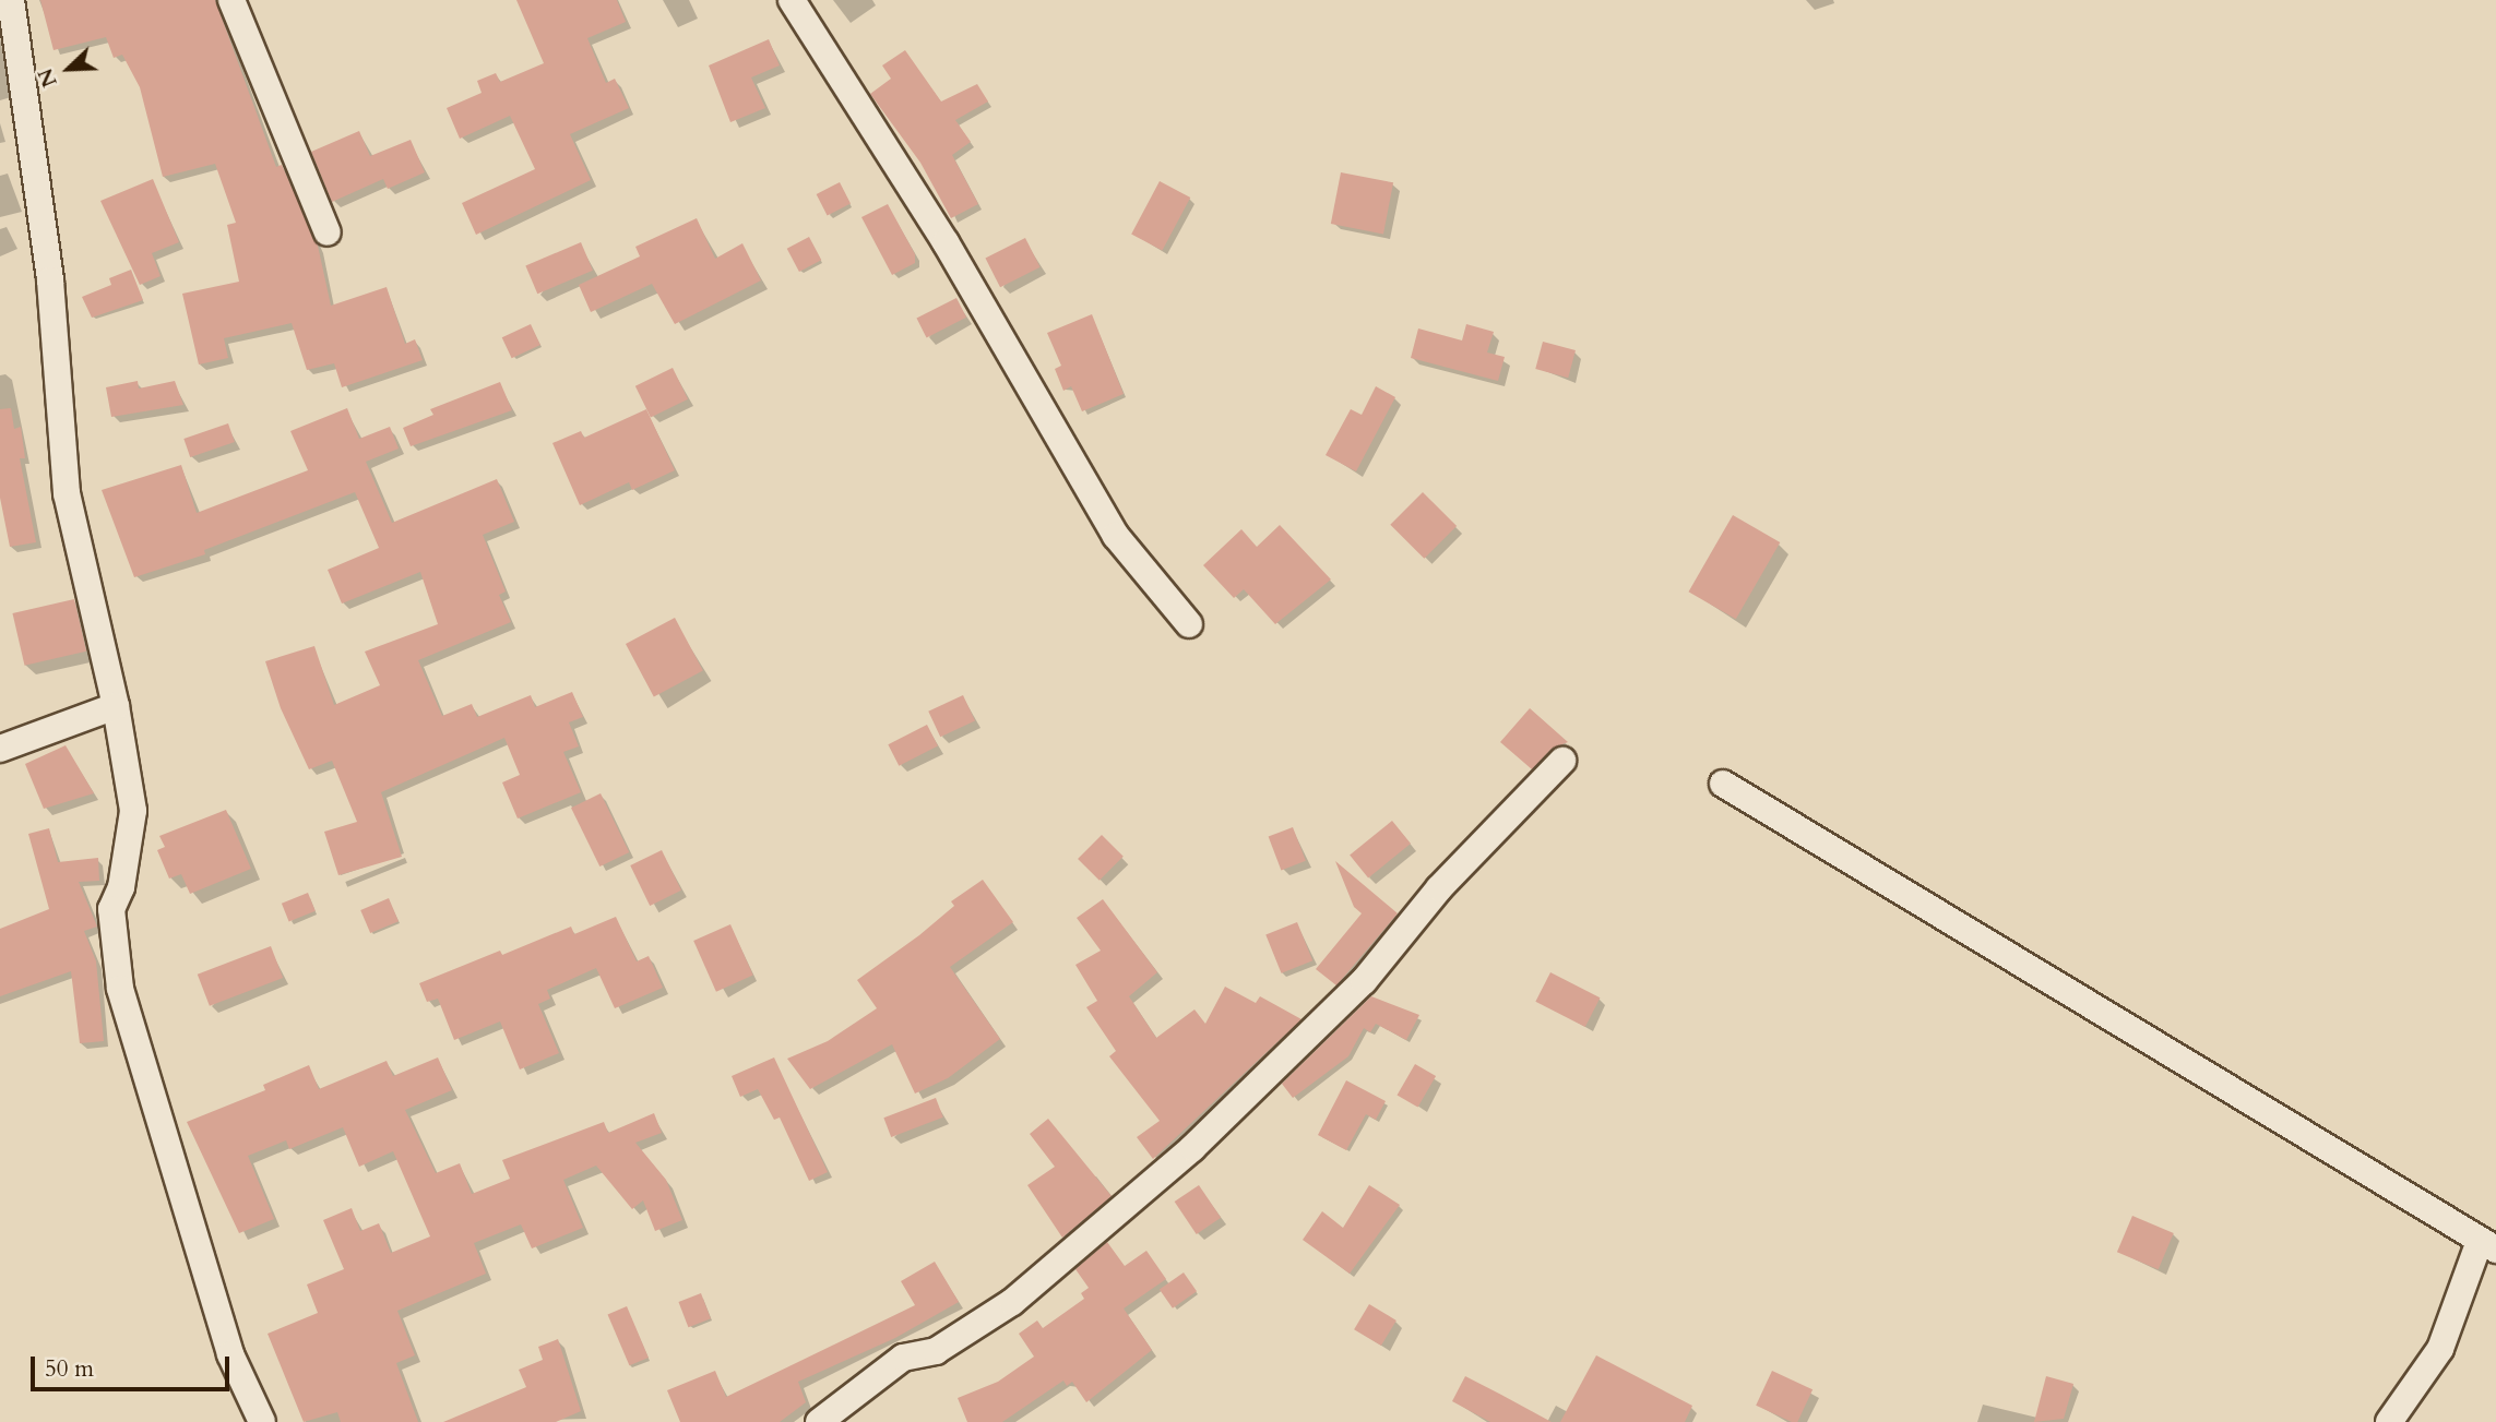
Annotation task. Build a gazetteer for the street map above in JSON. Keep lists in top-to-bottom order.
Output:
{
  "scale_bar": "50 m",
  "north": "bottom left"
}
